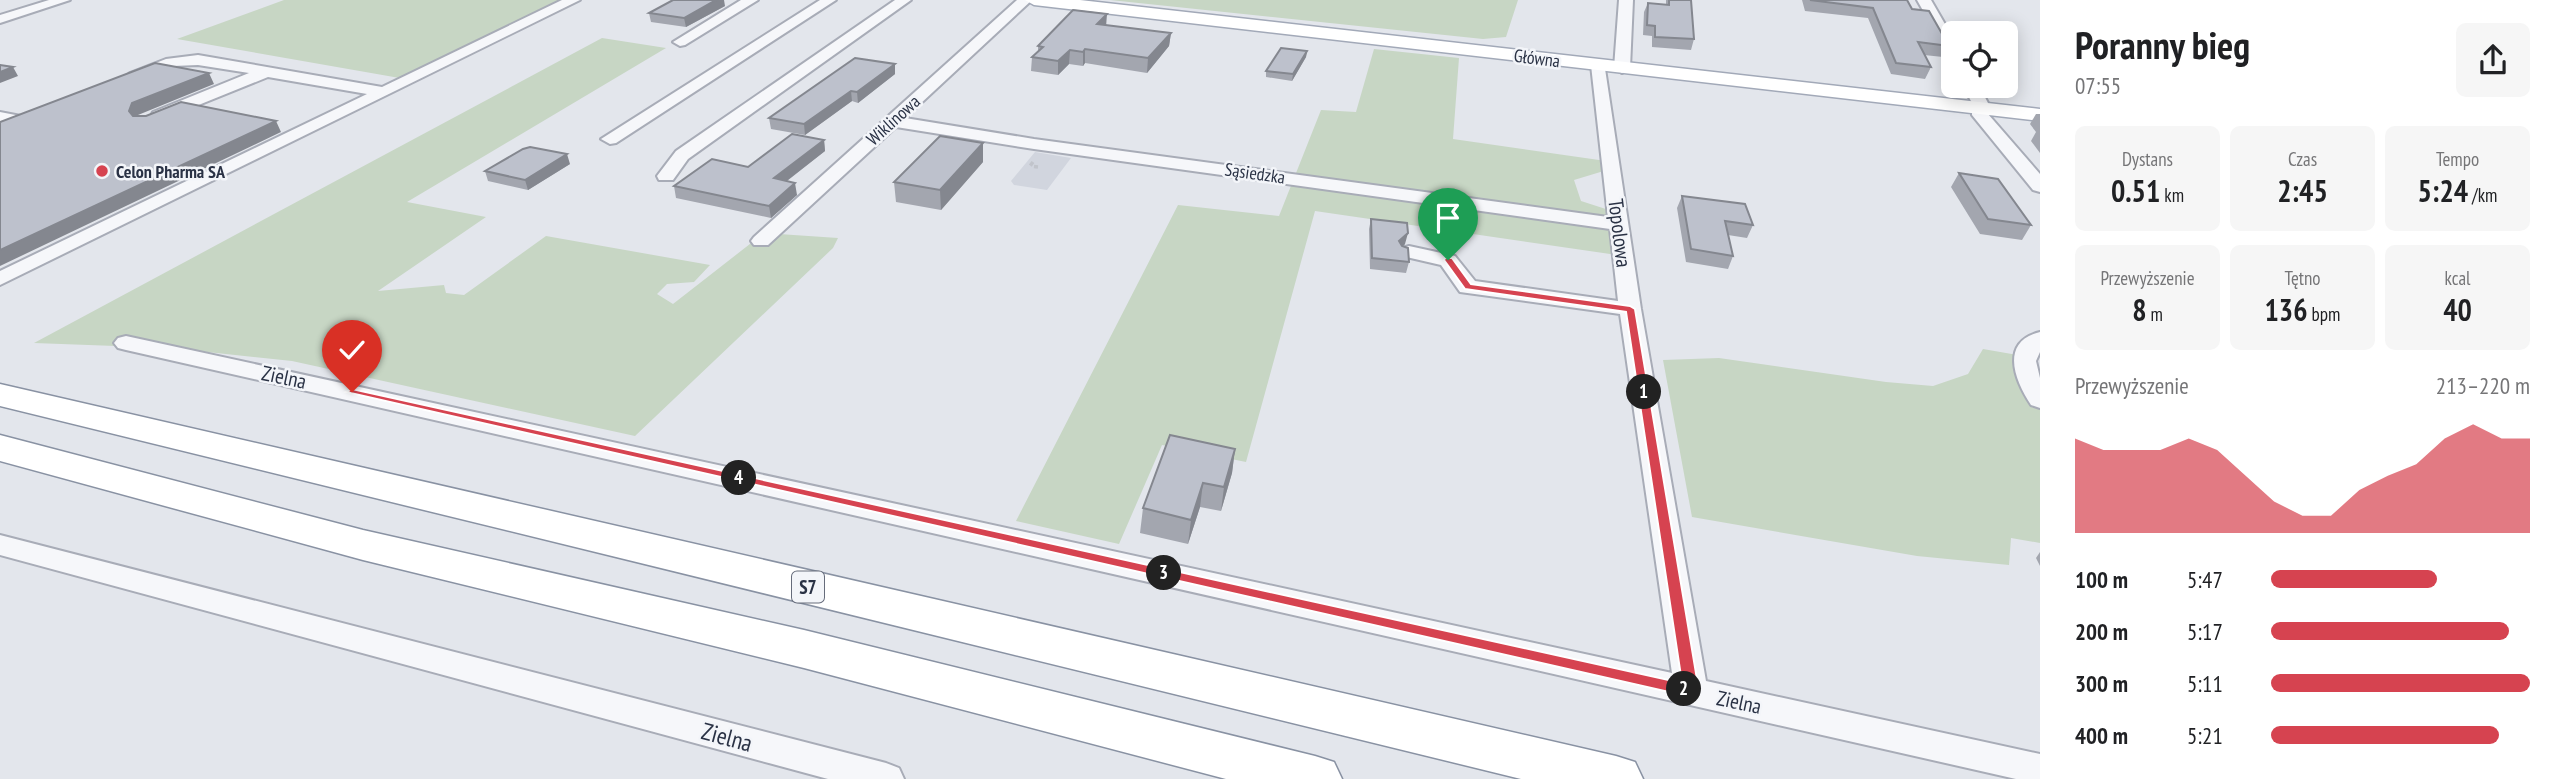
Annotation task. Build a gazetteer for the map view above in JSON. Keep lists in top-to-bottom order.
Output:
{
  "streets": {
    "highway": ["S7"],
    "main road": ["Główna"],
    "street": [
      "Wiklinowa",
      "Sąsiedzka",
      "Topolowa",
      "Zielna"
    ]
  },
  "crossings": [
    ["Główna", "Topolowa"],
    ["Wiklinowa", "Sąsiedzka"],
    ["Sąsiedzka", "Topolowa"],
    ["Topolowa", "Zielna"]
  ],
  "places": ["Celon Pharma SA"],
  "page": {
    "heading": ["Poranny bieg", "07:55"],
    "stats": [
      ["Dystans", "0.51 km"],
      ["Czas", "2:45"],
      ["Tempo", "5:24 /km"],
      ["Przewyższenie", "8 m"],
      ["Tętno", "136 bpm"],
      ["kcal", "40"]
    ],
    "chart": ["Przewyższenie", "213–220 m"],
    "pins": [
      "1",
      "4",
      "3",
      "2"
    ],
    "list": [
      {
        "name": "100 m",
        "note": "5:47"
      },
      {
        "name": "200 m",
        "note": "5:17"
      },
      {
        "name": "300 m",
        "note": "5:11"
      },
      {
        "name": "400 m",
        "note": "5:21"
      }
    ]
  }
}
